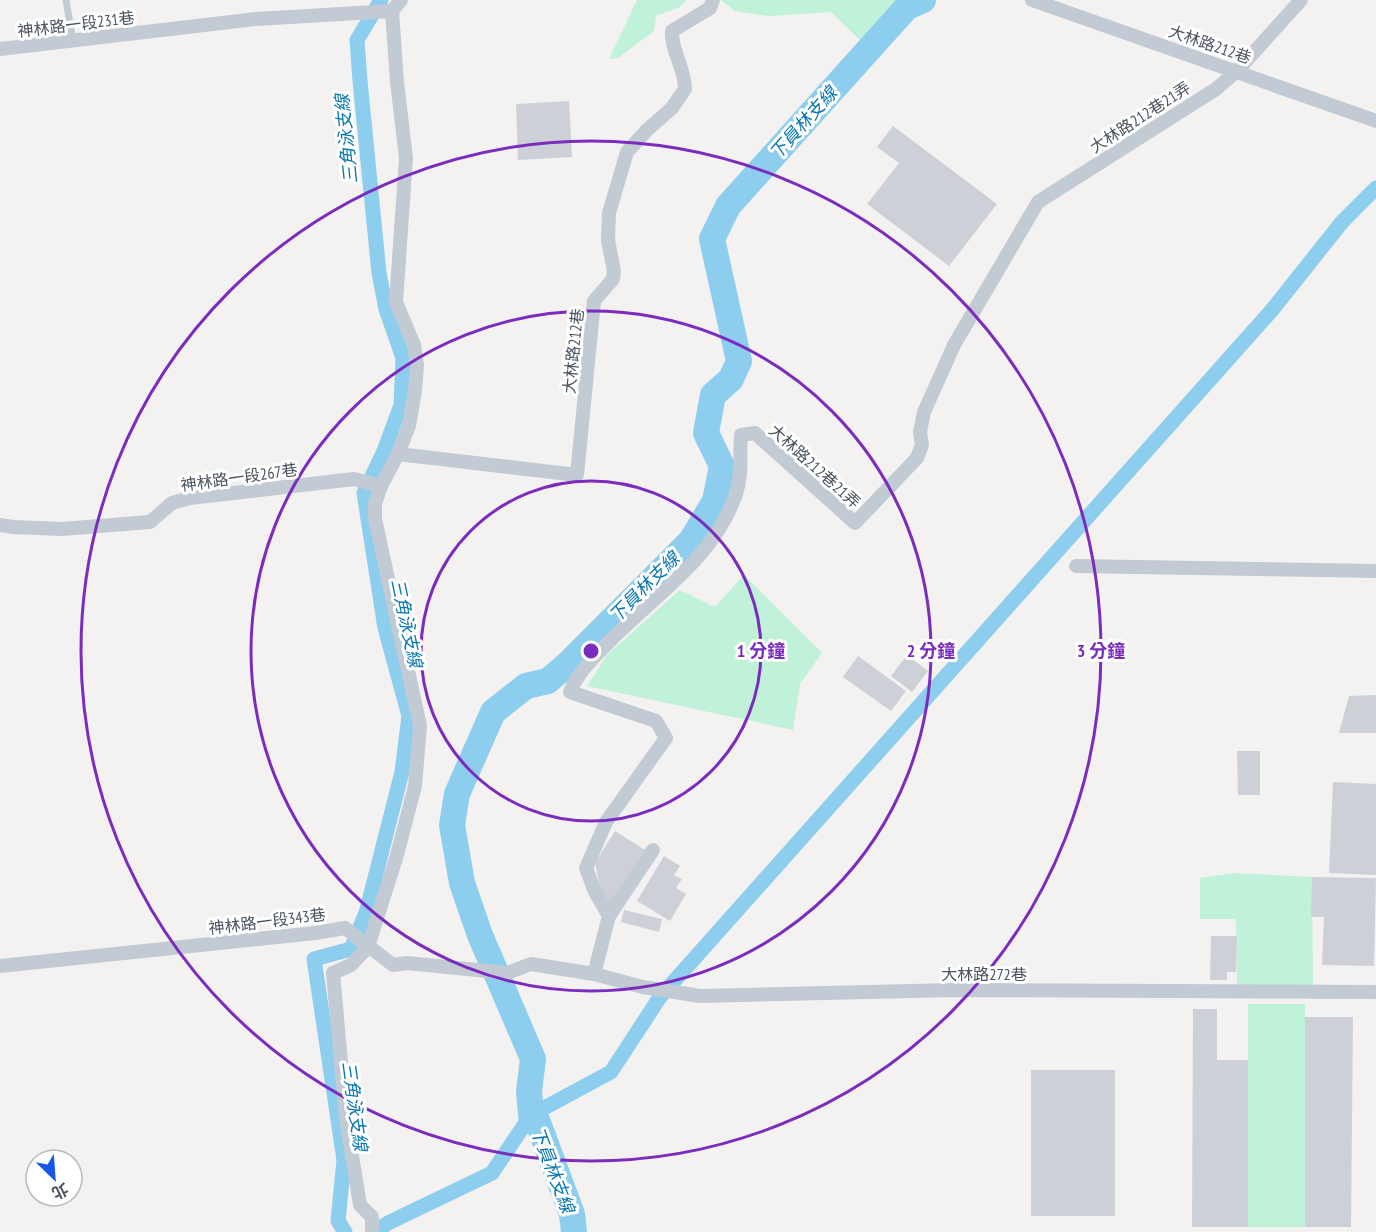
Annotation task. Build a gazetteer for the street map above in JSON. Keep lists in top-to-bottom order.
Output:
{
  "streets": {
    "street": [
      "神林路一段231巷",
      "大林路212巷",
      "大林路212巷21弄",
      "神林路一段267巷",
      "神林路一段343巷",
      "大林路272巷"
    ]
  },
  "crossings": [
    ["大林路212巷", "大林路212巷21弄"],
    ["神林路一段343巷", "大林路272巷"]
  ],
  "water": ["下員林支線", "三角泳支線"],
  "north": "bottom right",
  "rings": ["1 分鐘", "2 分鐘", "3 分鐘"]
}
